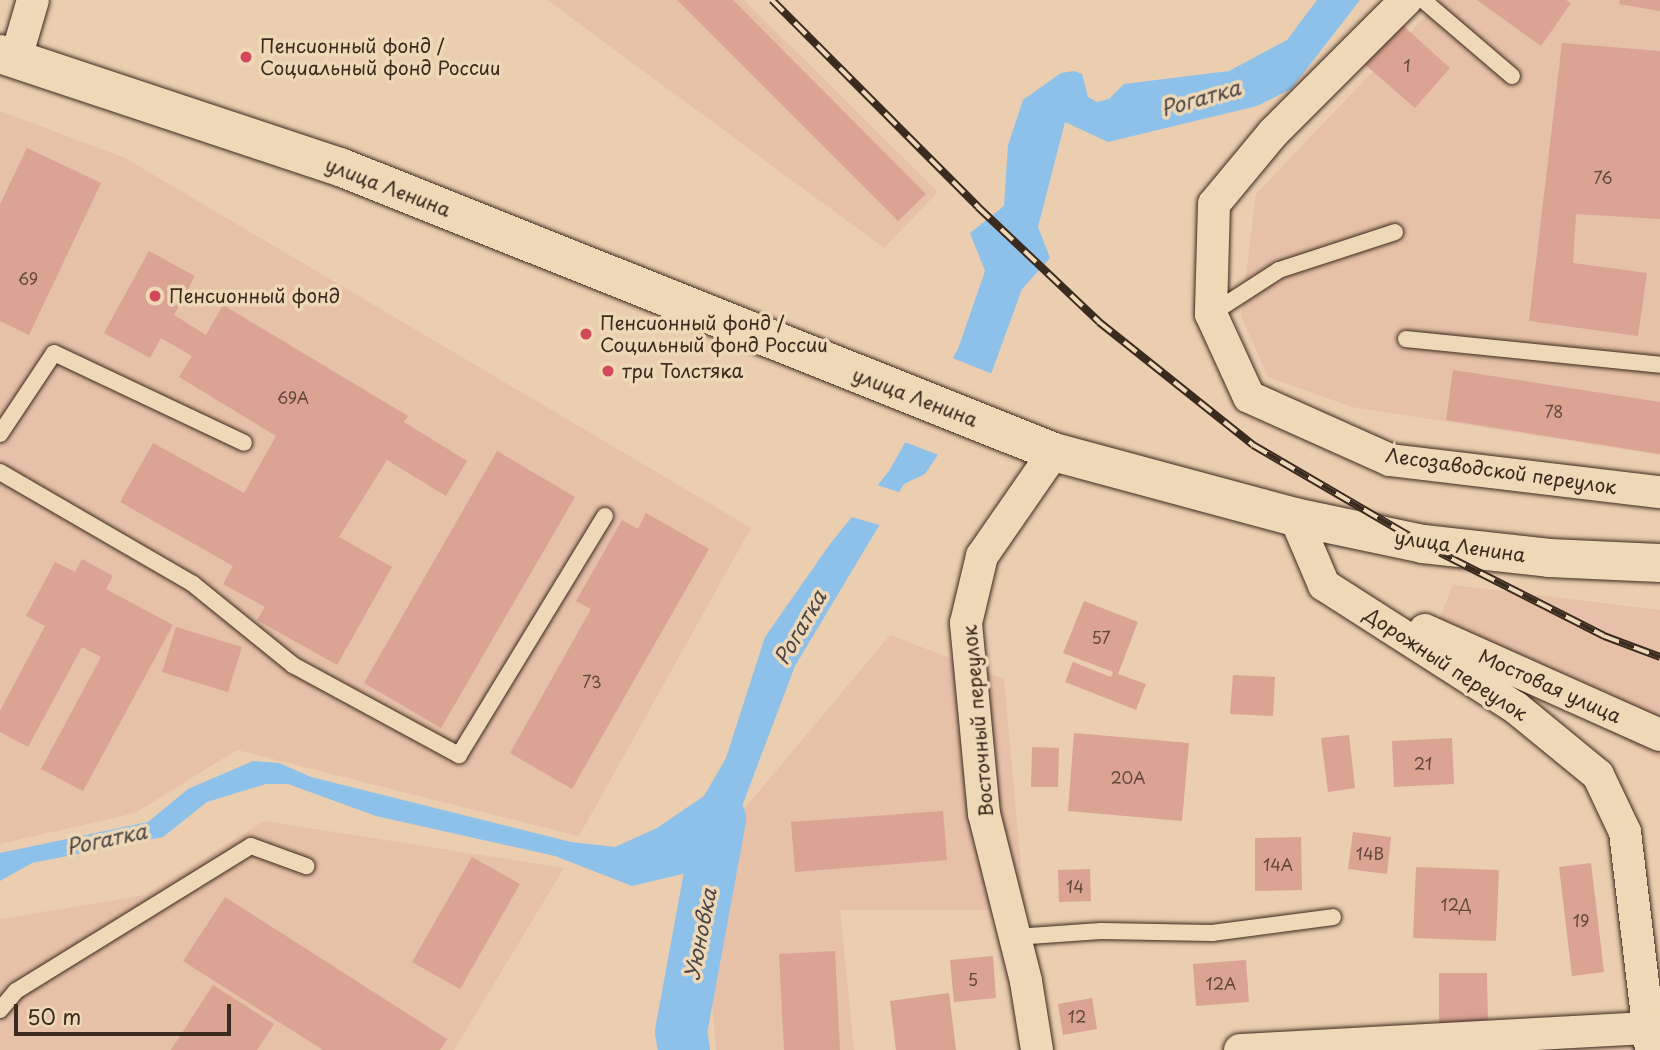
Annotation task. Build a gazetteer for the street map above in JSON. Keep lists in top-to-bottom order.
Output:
{
  "streets": {
    "main road": ["улица Ленина"],
    "street": [
      "Лесозаводской переулок",
      "Дорожный переулок",
      "Мостовая улица",
      "Восточный переулок"
    ]
  },
  "crossings": [
    ["улица Ленина", "Восточный переулок"],
    ["Дорожный переулок", "Мостовая улица"]
  ],
  "water": ["Рогатка", "Уюновка"],
  "places": [
    "Пенсионный фонд / Социальный фонд России",
    "Пенсионный фонд",
    "Пенсионный фонд / Социльный фонд России",
    "три Толстяка"
  ],
  "house_numbers": [
    "1",
    "76",
    "69",
    "69А",
    "78",
    "57",
    "73",
    "21",
    "20А",
    "14В",
    "14А",
    "14",
    "12Д",
    "19",
    "5",
    "12А",
    "12"
  ],
  "scale_bar": "50 m"
}
